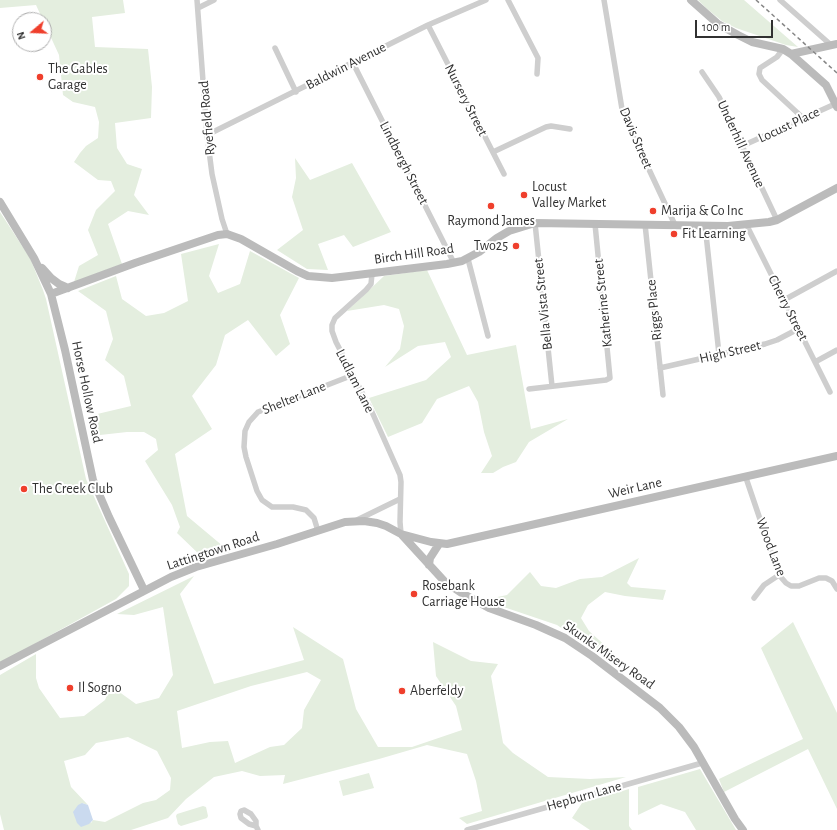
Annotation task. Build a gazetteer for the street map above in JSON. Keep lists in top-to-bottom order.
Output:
{
  "streets": {
    "street": [
      "Baldwin Avenue",
      "Nursery Street",
      "Ryefield Road",
      "Locust Place",
      "Davis Street",
      "Underhill Avenue",
      "Lindbergh Street",
      "Birch Hill Road",
      "Katherine Street",
      "Bella Vista Street",
      "Cherry Street",
      "Riggs Place",
      "High Street",
      "Ludlam Lane",
      "Horse Hollow Road",
      "Shelter Lane",
      "Weir Lane",
      "Wood Lane",
      "Lattingtown Road",
      "Skunks Misery Road",
      "Hepburn Lane"
    ]
  },
  "crossings": [
    ["Baldwin Avenue", "Nursery Street"],
    ["Baldwin Avenue", "Ryefield Road"],
    ["Baldwin Avenue", "Lindbergh Street"],
    ["Ryefield Road", "Birch Hill Road"],
    ["Locust Place", "Underhill Avenue"],
    ["Davis Street", "Birch Hill Road"],
    ["Underhill Avenue", "Birch Hill Road"],
    ["Lindbergh Street", "Birch Hill Road"],
    ["Birch Hill Road", "Katherine Street"],
    ["Birch Hill Road", "Bella Vista Street"],
    ["Birch Hill Road", "Cherry Street"],
    ["Birch Hill Road", "Riggs Place"],
    ["Birch Hill Road", "Ludlam Lane"],
    ["Katherine Street", "Bella Vista Street"],
    ["Cherry Street", "High Street"],
    ["Riggs Place", "High Street"],
    ["Ludlam Lane", "Shelter Lane"],
    ["Ludlam Lane", "Weir Lane"],
    ["Ludlam Lane", "Lattingtown Road"],
    ["Ludlam Lane", "Skunks Misery Road"],
    ["Horse Hollow Road", "Lattingtown Road"],
    ["Shelter Lane", "Lattingtown Road"],
    ["Weir Lane", "Wood Lane"],
    ["Weir Lane", "Lattingtown Road"],
    ["Weir Lane", "Skunks Misery Road"],
    ["Lattingtown Road", "Skunks Misery Road"],
    ["Skunks Misery Road", "Hepburn Lane"]
  ],
  "places": [
    "The Gables Garage",
    "Locust Valley Market",
    "Raymond James",
    "Marija & Co Inc",
    "Fit Learning",
    "Two25",
    "The Creek Club",
    "Rosebank Carriage House",
    "Il Sogno",
    "Aberfeldy"
  ],
  "scale_bar": "100 m",
  "north": "left"
}
